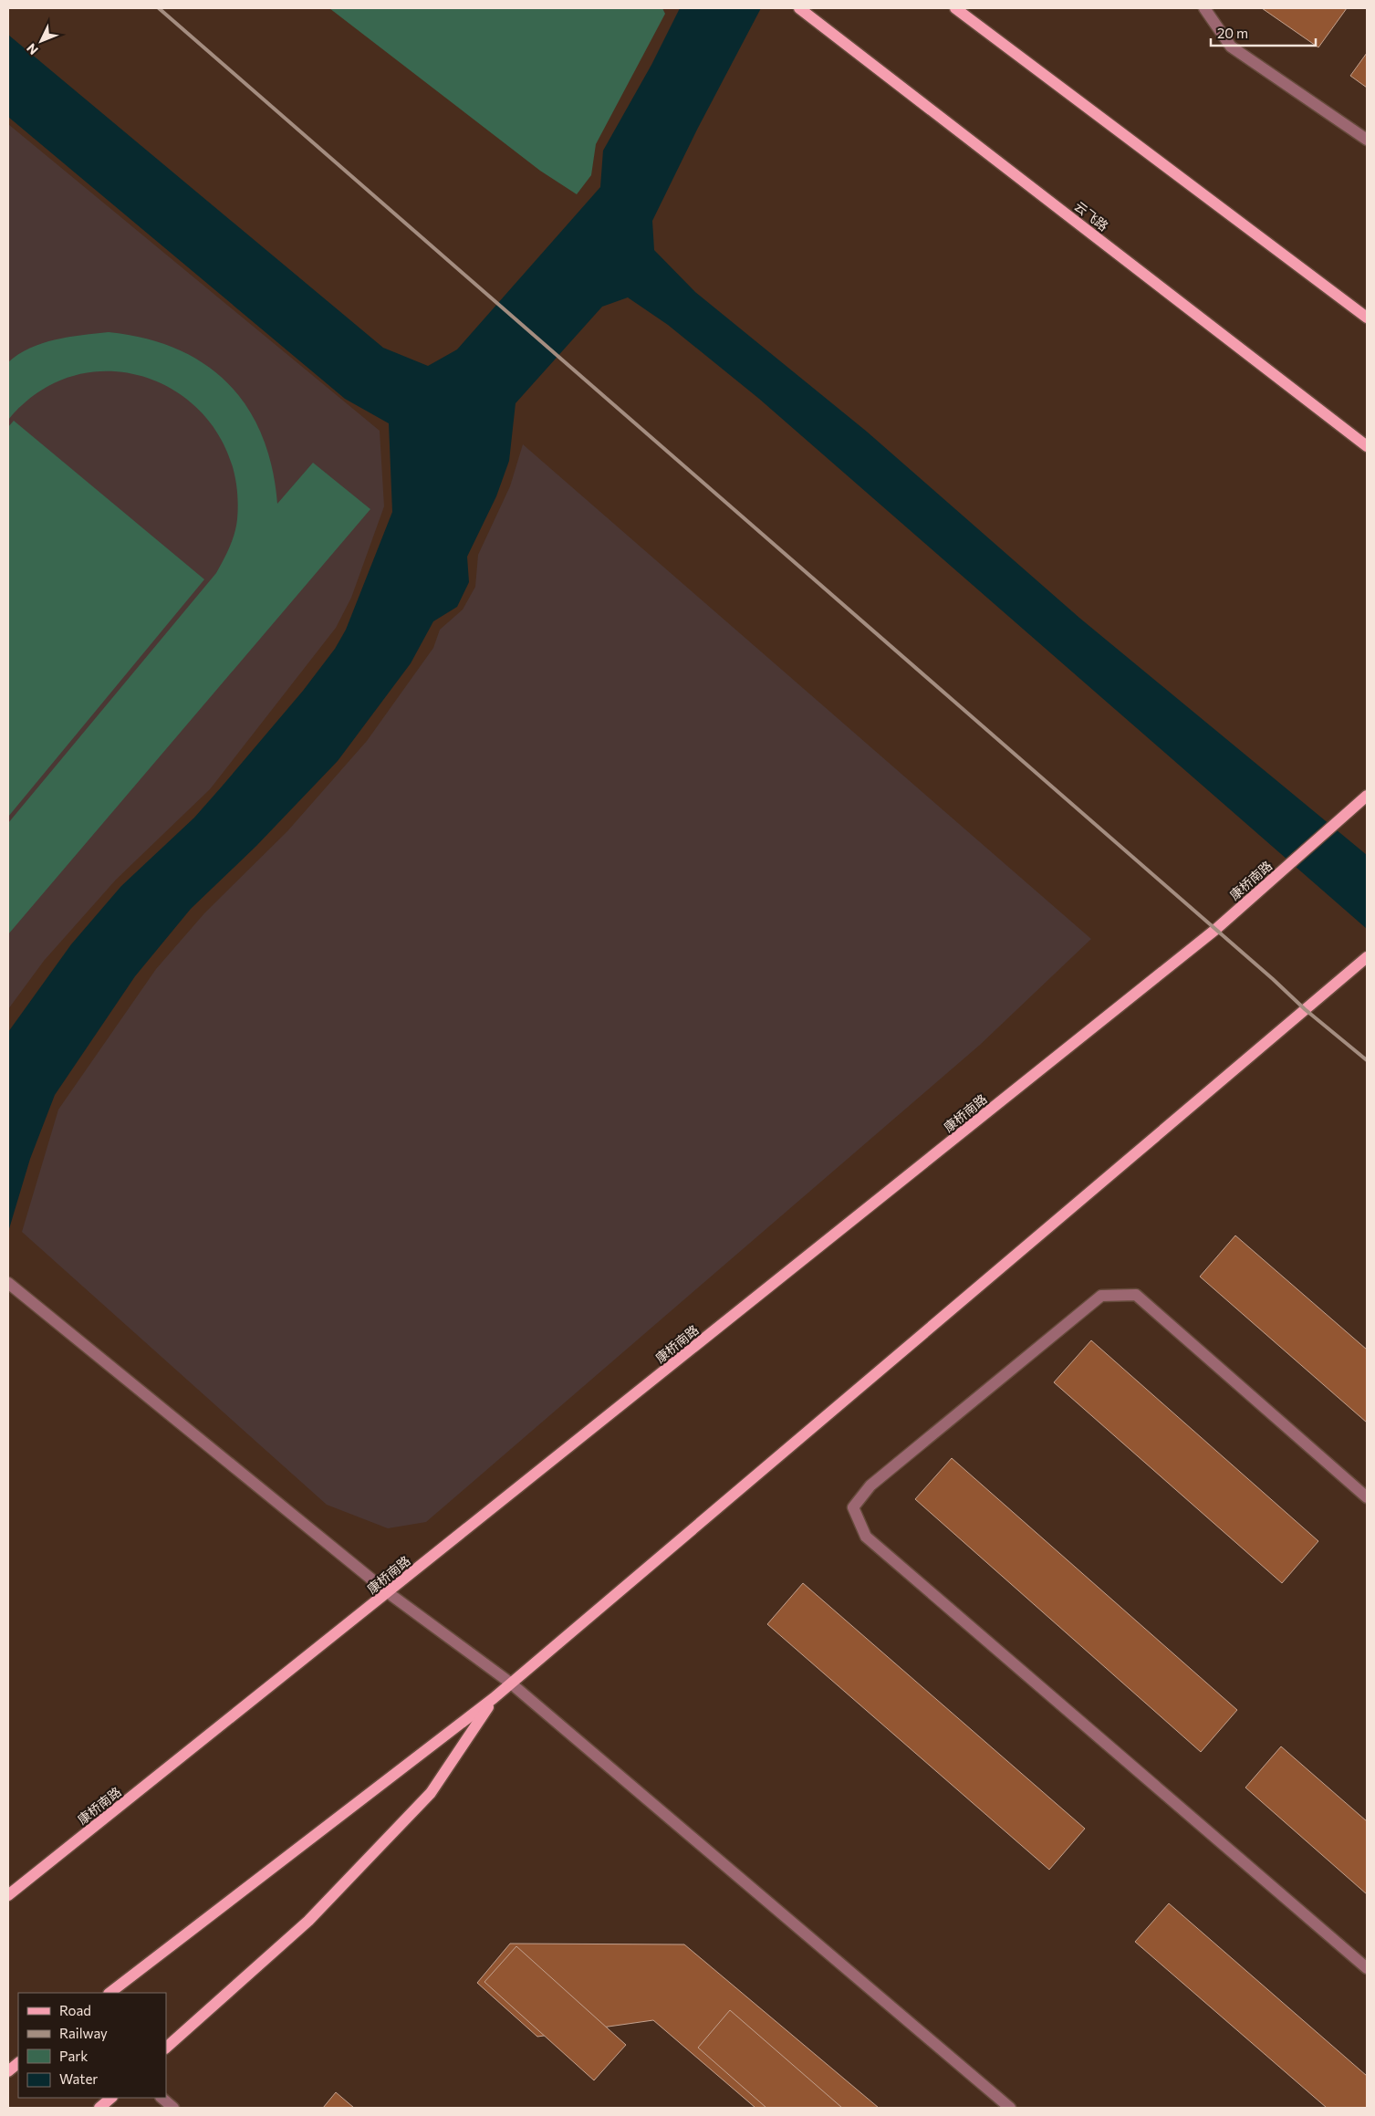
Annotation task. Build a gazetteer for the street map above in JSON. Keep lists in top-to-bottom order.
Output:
{
  "streets": {
    "main road": ["云飞路", "康桥南路"]
  },
  "legend": [
    "Road",
    "Railway",
    "Park",
    "Water"
  ],
  "scale_bar": "20 m",
  "north": "bottom left"
}
